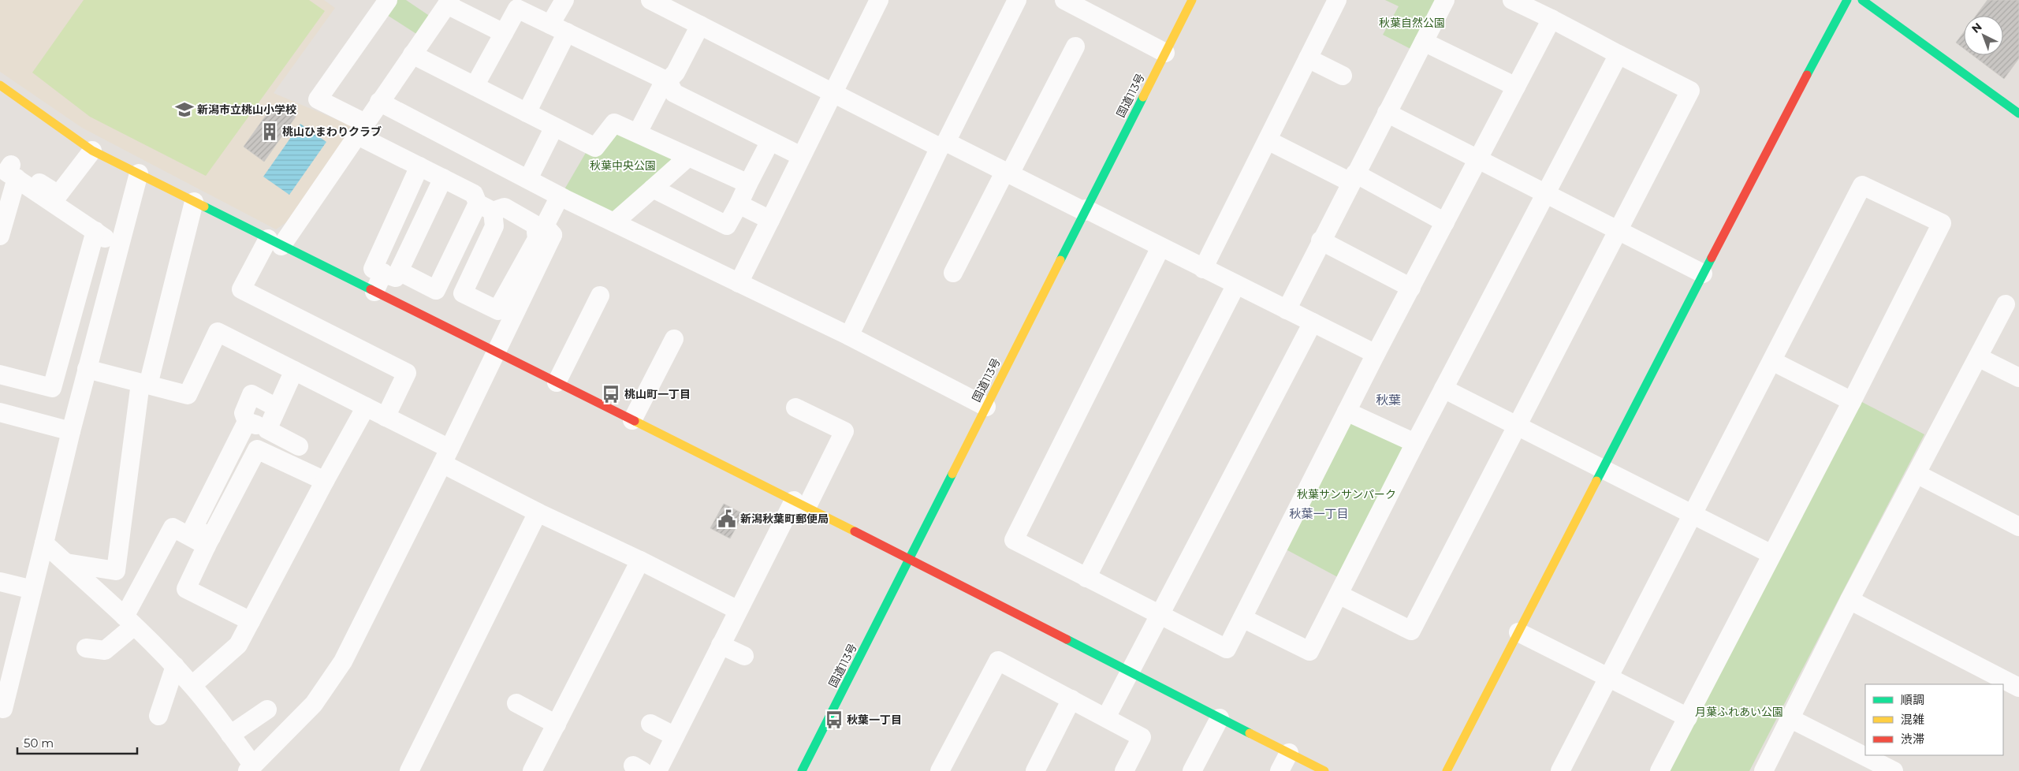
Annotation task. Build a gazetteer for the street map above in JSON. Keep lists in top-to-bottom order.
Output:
{
  "streets": {
    "main road": ["国道113号"]
  },
  "districts": ["秋葉", "秋葉一丁目"],
  "parks": [
    "秋葉自然公園",
    "秋葉中央公園",
    "秋葉サンサンパーク",
    "月葉ふれあい公園"
  ],
  "places": {
    "school or university": ["新潟市立桃山小学校"],
    "building": ["桃山ひまわりクラブ"],
    "bus stop": ["桃山町一丁目", "秋葉一丁目"],
    "public building": ["新潟秋葉町郵便局"]
  },
  "legend": ["順調", "混雑", "渋滞"],
  "scale_bar": "50 m",
  "north": "top left"
}
